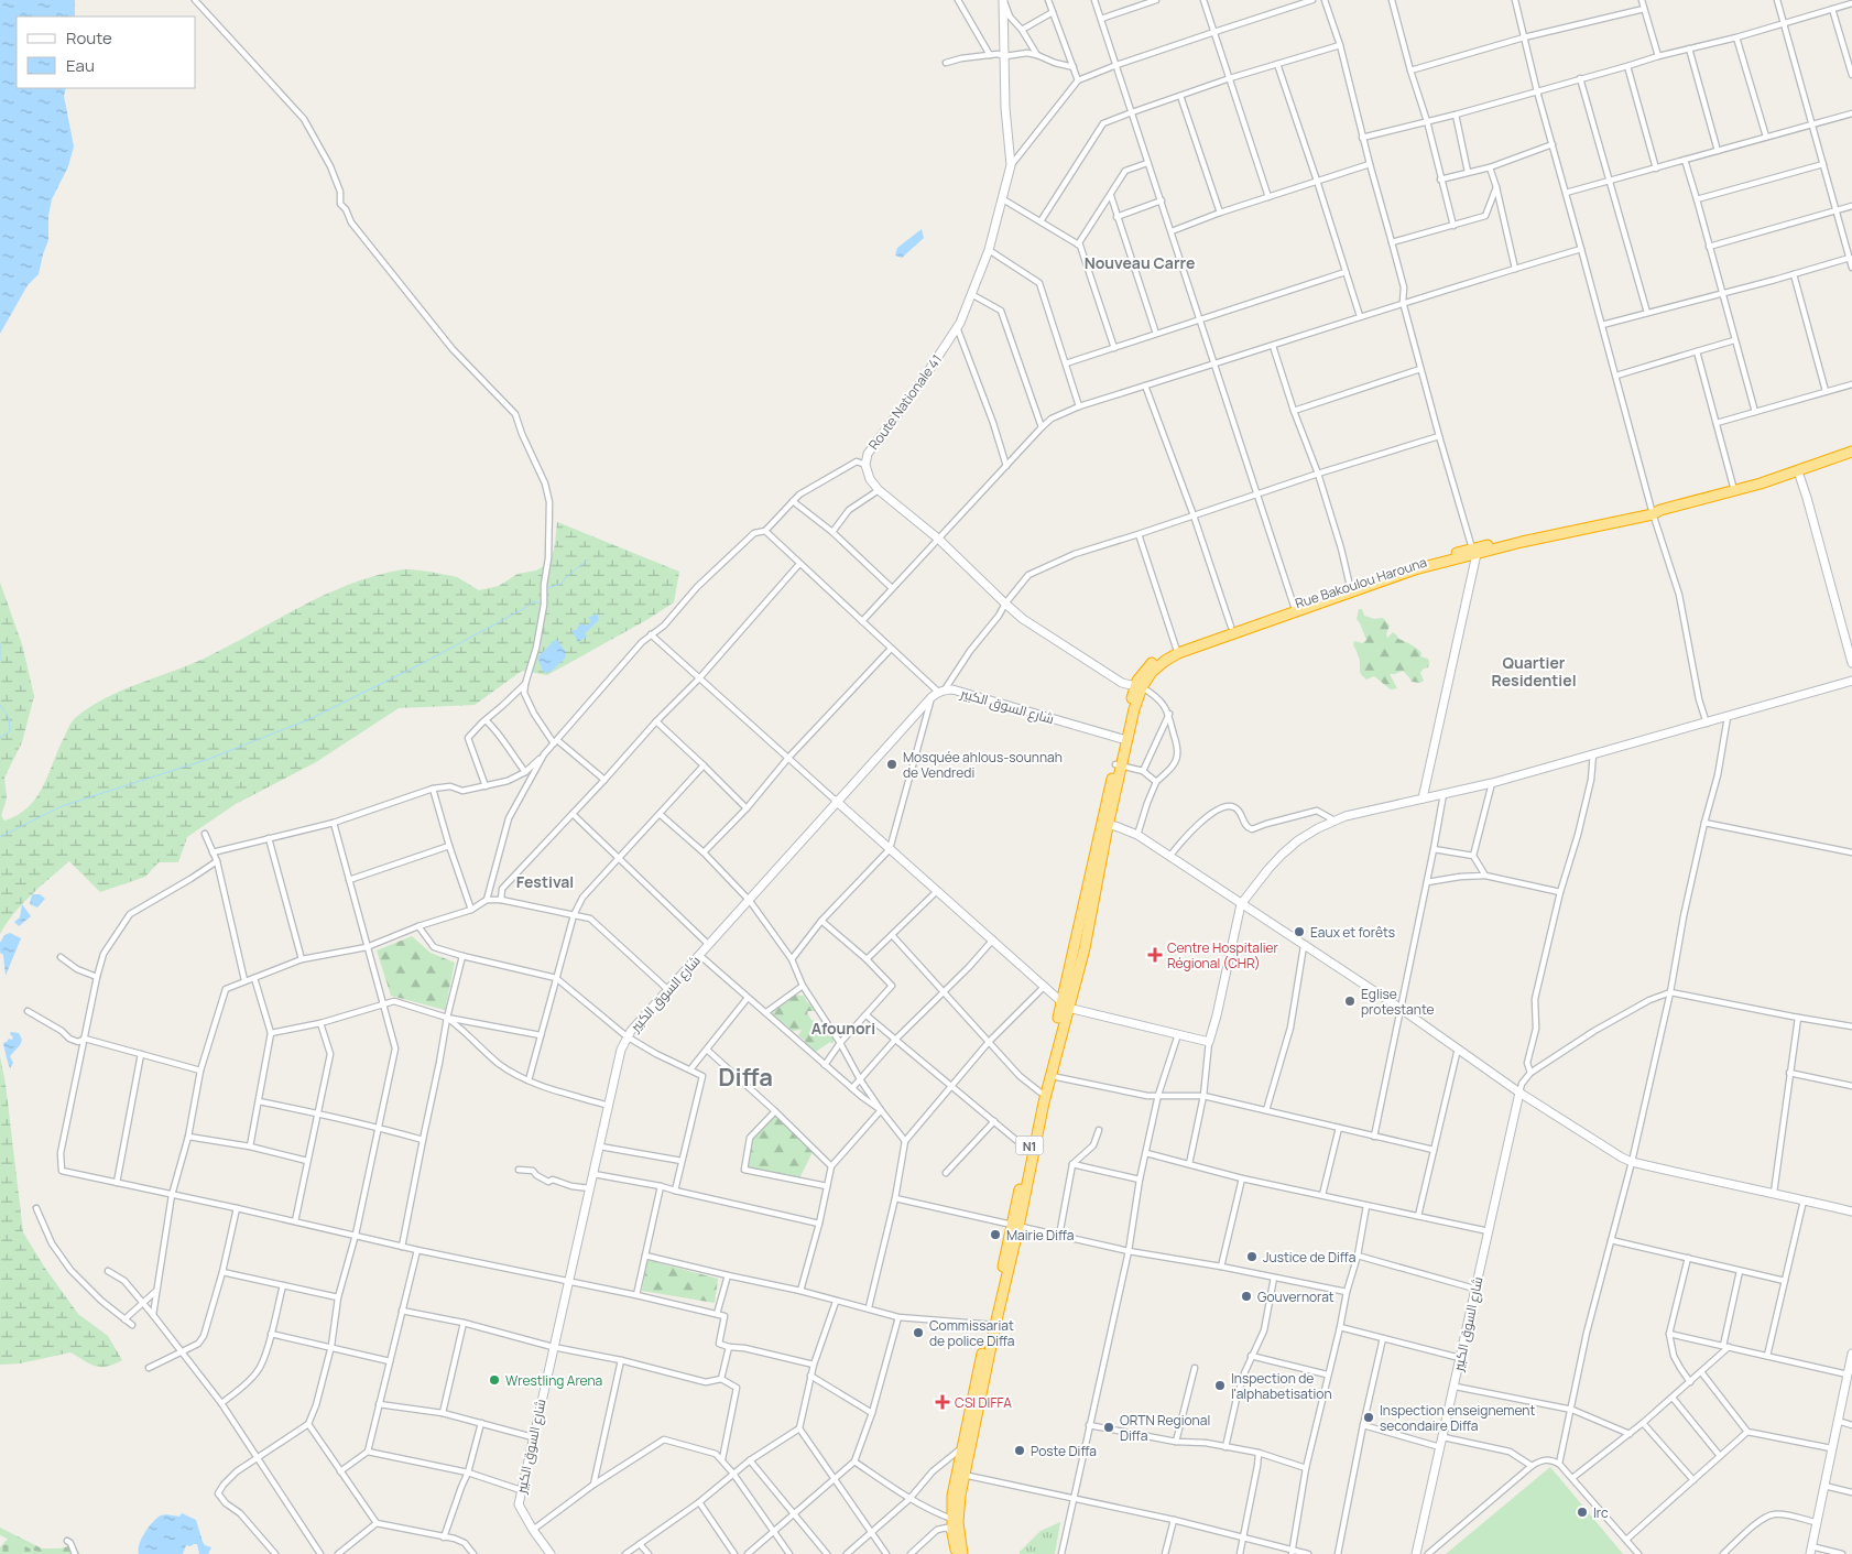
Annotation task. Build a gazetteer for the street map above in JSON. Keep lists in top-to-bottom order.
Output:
{
  "streets": {
    "highway": ["Rue Bakoulou Harouna", "N1"],
    "street": ["Route Nationale 41", "شارع السوق الكبير"]
  },
  "crossings": [
    ["Route Nationale 41", "Rue Bakoulou Harouna"],
    ["Rue Bakoulou Harouna", "شارع السوق الكبير"],
    ["Rue Bakoulou Harouna", "N1"],
    ["شارع السوق الكبير", "N1"]
  ],
  "districts": [
    "Nouveau Carre",
    "Quartier Residentiel",
    "Festival",
    "Afounori",
    "Diffa"
  ],
  "places": {
    "other": [
      "Mosquée ahlous-sounnah de Vendredi",
      "Eaux et forêts",
      "Eglise protestante",
      "Mairie Diffa",
      "Justice de Diffa",
      "Gouvernorat",
      "Commissariat de police Diffa",
      "Wrestling Arena",
      "Inspection de l'alphabetisation",
      "Inspection enseignement secondaire Diffa",
      "ORTN Regional Diffa",
      "Poste Diffa",
      "Irc"
    ],
    "health": ["Centre Hospitalier Régional (CHR)", "CSI DIFFA"]
  },
  "legend": ["Route", "Eau"]
}
